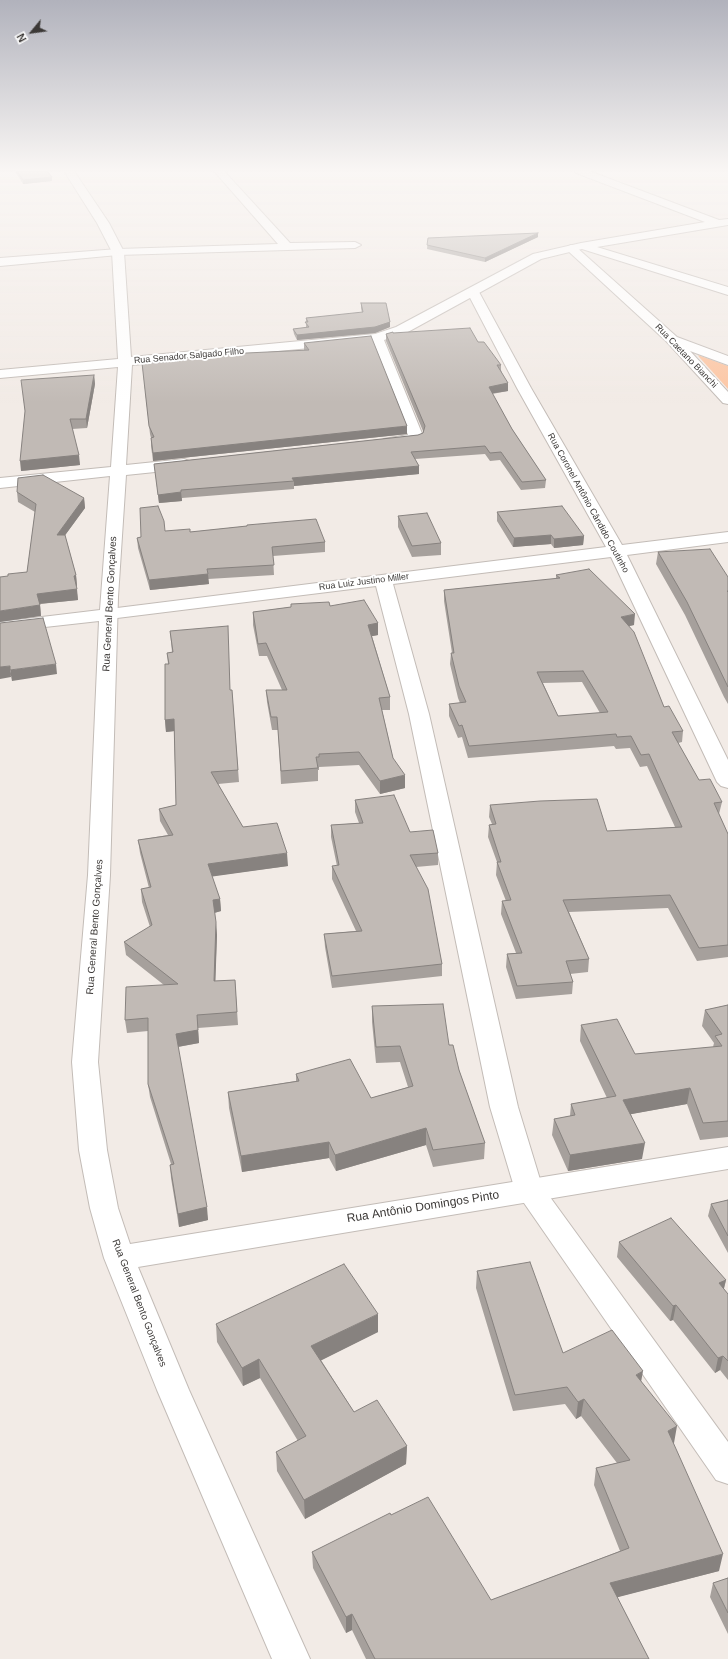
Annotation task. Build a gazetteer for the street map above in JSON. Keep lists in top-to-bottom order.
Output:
{
  "streets": {
    "street": [
      "Rua Senador Salgado Filho",
      "Rua Caetano Bianchi",
      "Rua Coronel Antônio Cândido Coutinho",
      "Rua Luiz Justino Miller",
      "Rua General Bento Gonçalves",
      "Rua Antônio Domingos Pinto"
    ]
  },
  "crossings": [
    ["Rua Senador Salgado Filho", "Rua Coronel Antônio Cândido Coutinho"],
    ["Rua Senador Salgado Filho", "Rua General Bento Gonçalves"],
    ["Rua Coronel Antônio Cândido Coutinho", "Rua Luiz Justino Miller"],
    ["Rua Luiz Justino Miller", "Rua General Bento Gonçalves"],
    ["Rua General Bento Gonçalves", "Rua Antônio Domingos Pinto"]
  ],
  "north": "bottom left"
}
